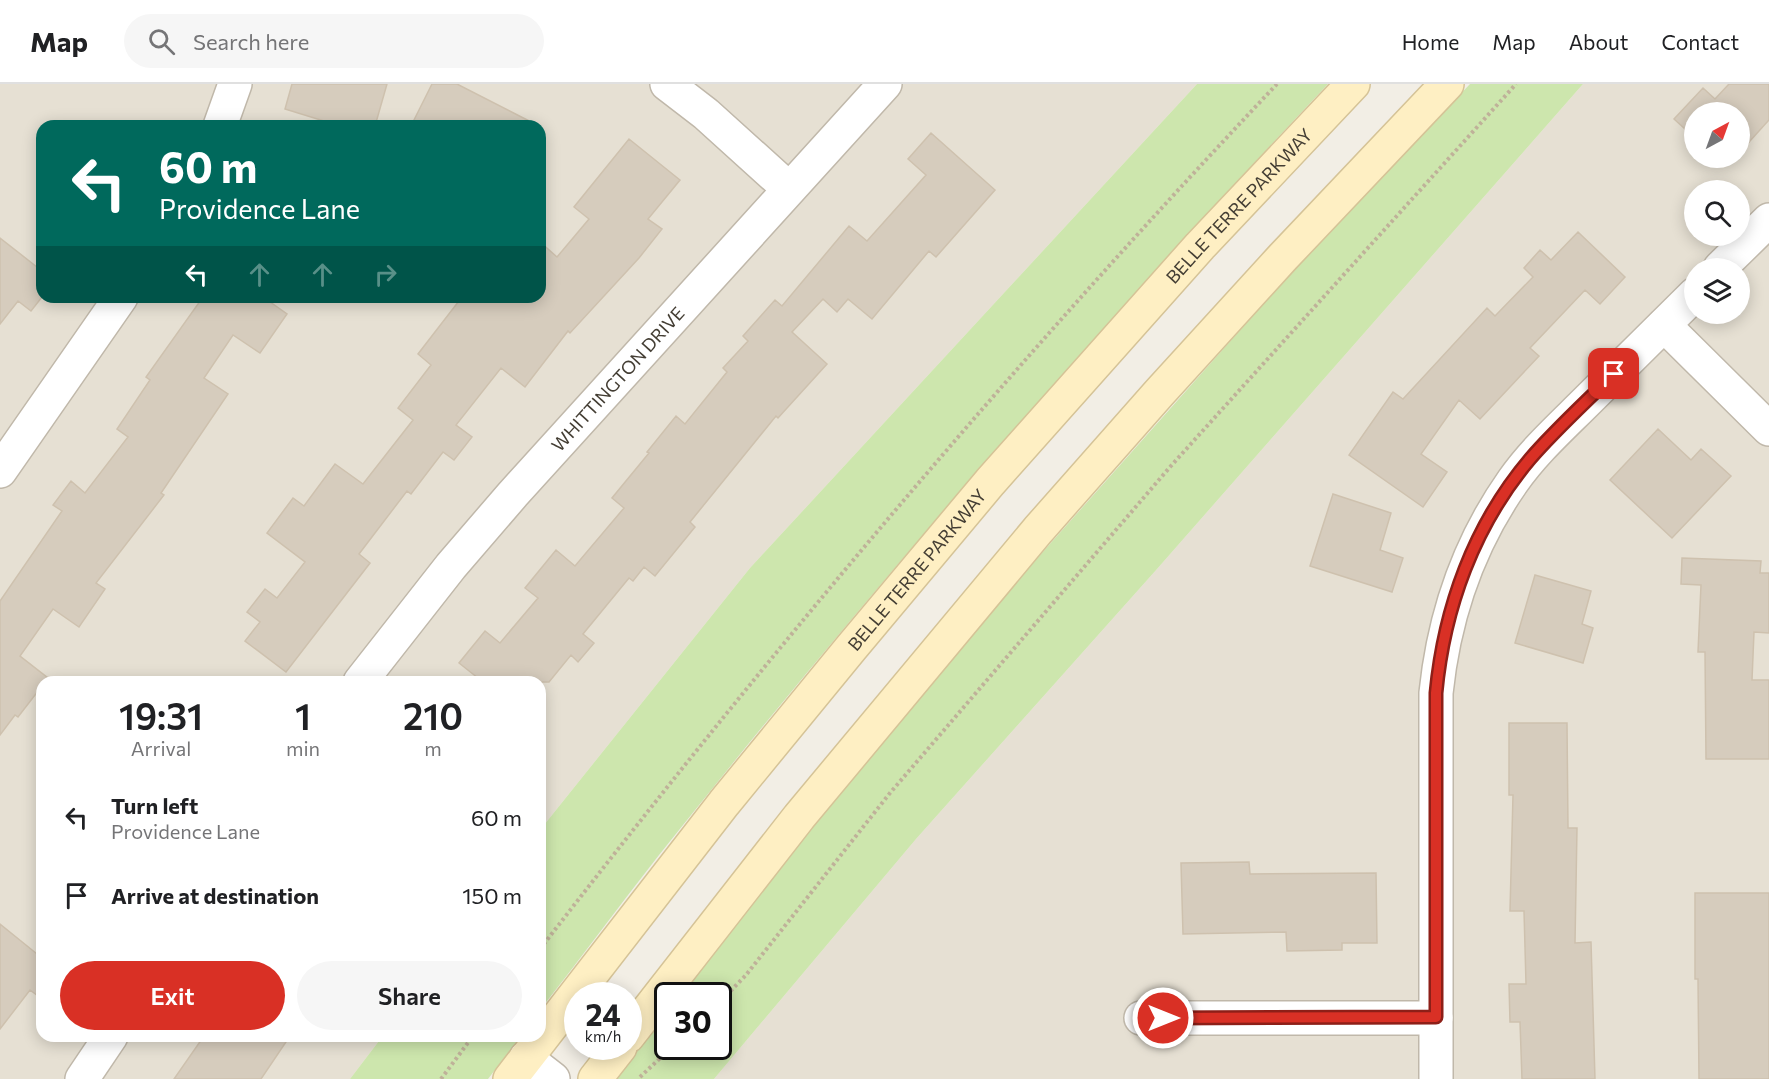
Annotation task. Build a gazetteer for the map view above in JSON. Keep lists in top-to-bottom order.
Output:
{
  "streets": {
    "main road": ["BELLE TERRE PARKWAY"],
    "street": ["WHITTINGTON DRIVE"]
  },
  "north": "top right",
  "page": {
    "header": "Map",
    "search": "Search here",
    "nav": [
      "Home",
      "Map",
      "About",
      "Contact"
    ],
    "turn": ["60 m", "Providence Lane"],
    "eta": [
      "19:31",
      "Arrival",
      "1",
      "min",
      "210",
      "m"
    ],
    "list": [
      {
        "name": "Turn left",
        "note": "Providence Lane",
        "value": "60 m"
      },
      {
        "name": "Arrive at destination",
        "value": "150 m"
      }
    ],
    "buttons": ["Exit", "Share"],
    "speed": "24 km/h",
    "limit": "30"
  }
}
